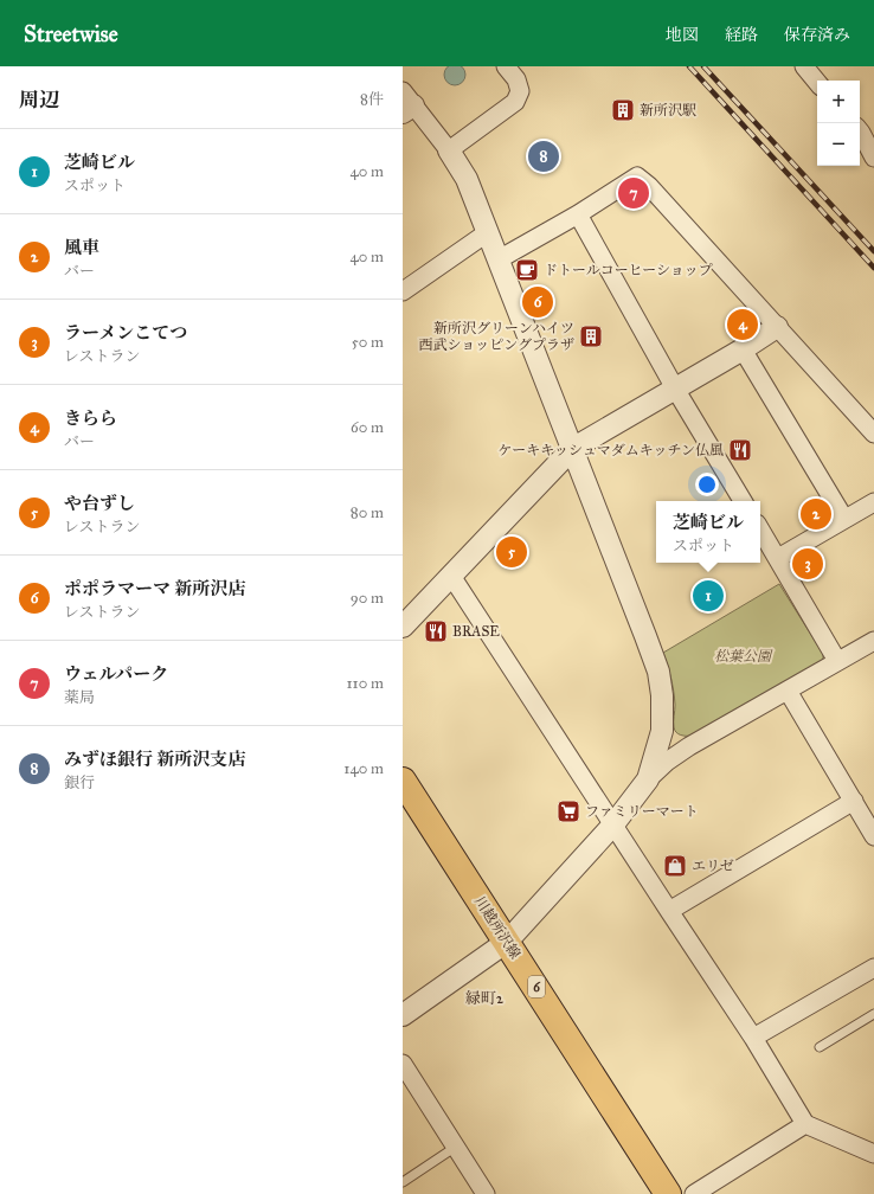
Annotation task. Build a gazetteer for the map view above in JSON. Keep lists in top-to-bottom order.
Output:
{
  "streets": {
    "main road": ["川越所沢線", "6"]
  },
  "districts": ["緑町2"],
  "parks": ["松葉公園"],
  "places": {
    "building": ["新所沢駅", "新所沢グリーンハイツ 西武ショッピングプラザ"],
    "cafe": ["ドトールコーヒーショップ"],
    "restaurant": ["ケーキキッシュマダムキッチン仏風", "BRASE"],
    "supermarket": ["ファミリーマート"],
    "shop": ["エリゼ"]
  },
  "page": {
    "header": "Streetwise",
    "nav": ["地図", "経路", "保存済み"],
    "heading": ["周辺", "8件"],
    "map_buttons": ["+", "−"],
    "list": [
      {
        "mark": "1",
        "name": "芝崎ビル",
        "note": "スポット",
        "value": "40 m"
      },
      {
        "mark": "2",
        "name": "風車",
        "note": "バー",
        "value": "40 m"
      },
      {
        "mark": "3",
        "name": "ラーメンこてつ",
        "note": "レストラン",
        "value": "50 m"
      },
      {
        "mark": "4",
        "name": "きらら",
        "note": "バー",
        "value": "60 m"
      },
      {
        "mark": "5",
        "name": "や台ずし",
        "note": "レストラン",
        "value": "80 m"
      },
      {
        "mark": "6",
        "name": "ポポラマーマ 新所沢店",
        "note": "レストラン",
        "value": "90 m"
      },
      {
        "mark": "7",
        "name": "ウェルパーク",
        "note": "薬局",
        "value": "110 m"
      },
      {
        "mark": "8",
        "name": "みずほ銀行 新所沢支店",
        "note": "銀行",
        "value": "140 m"
      }
    ],
    "pins": [
      "8",
      "7",
      "6",
      "4",
      "2",
      "5",
      "3",
      "1"
    ],
    "popup": ["芝崎ビル", "スポット"]
  }
}
